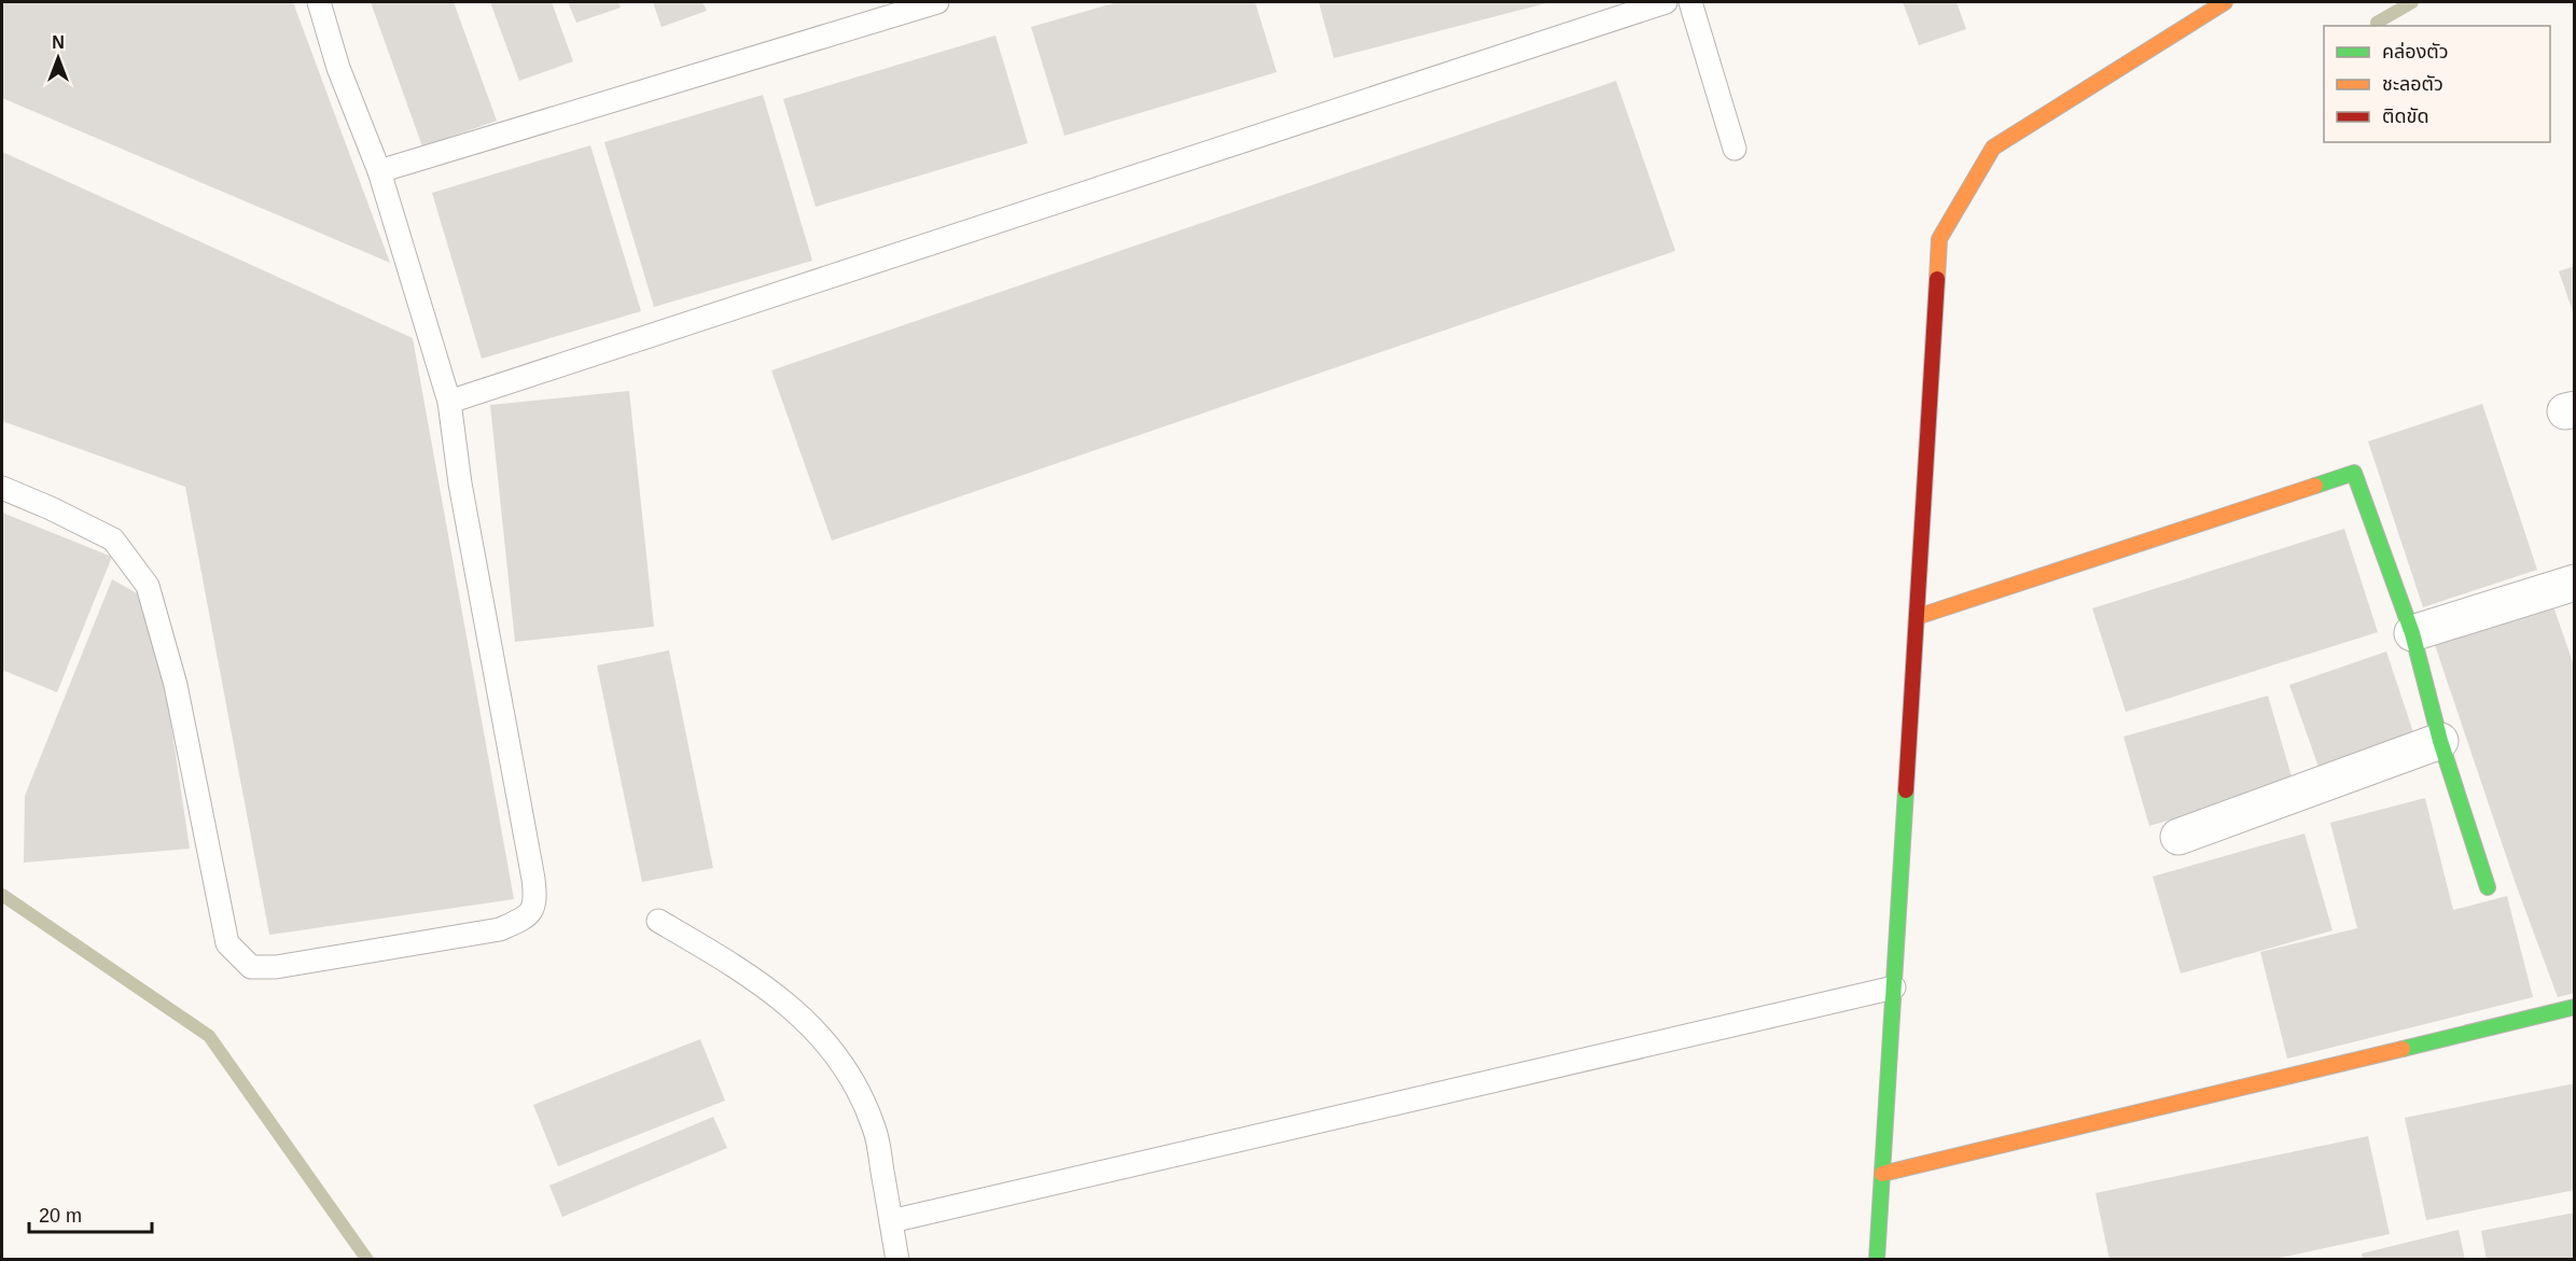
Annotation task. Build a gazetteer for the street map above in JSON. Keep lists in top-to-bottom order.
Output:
{
  "legend": ["คล่องตัว", "ชะลอตัว", "ติดขัด"],
  "scale_bar": "20 m",
  "north": "top"
}
